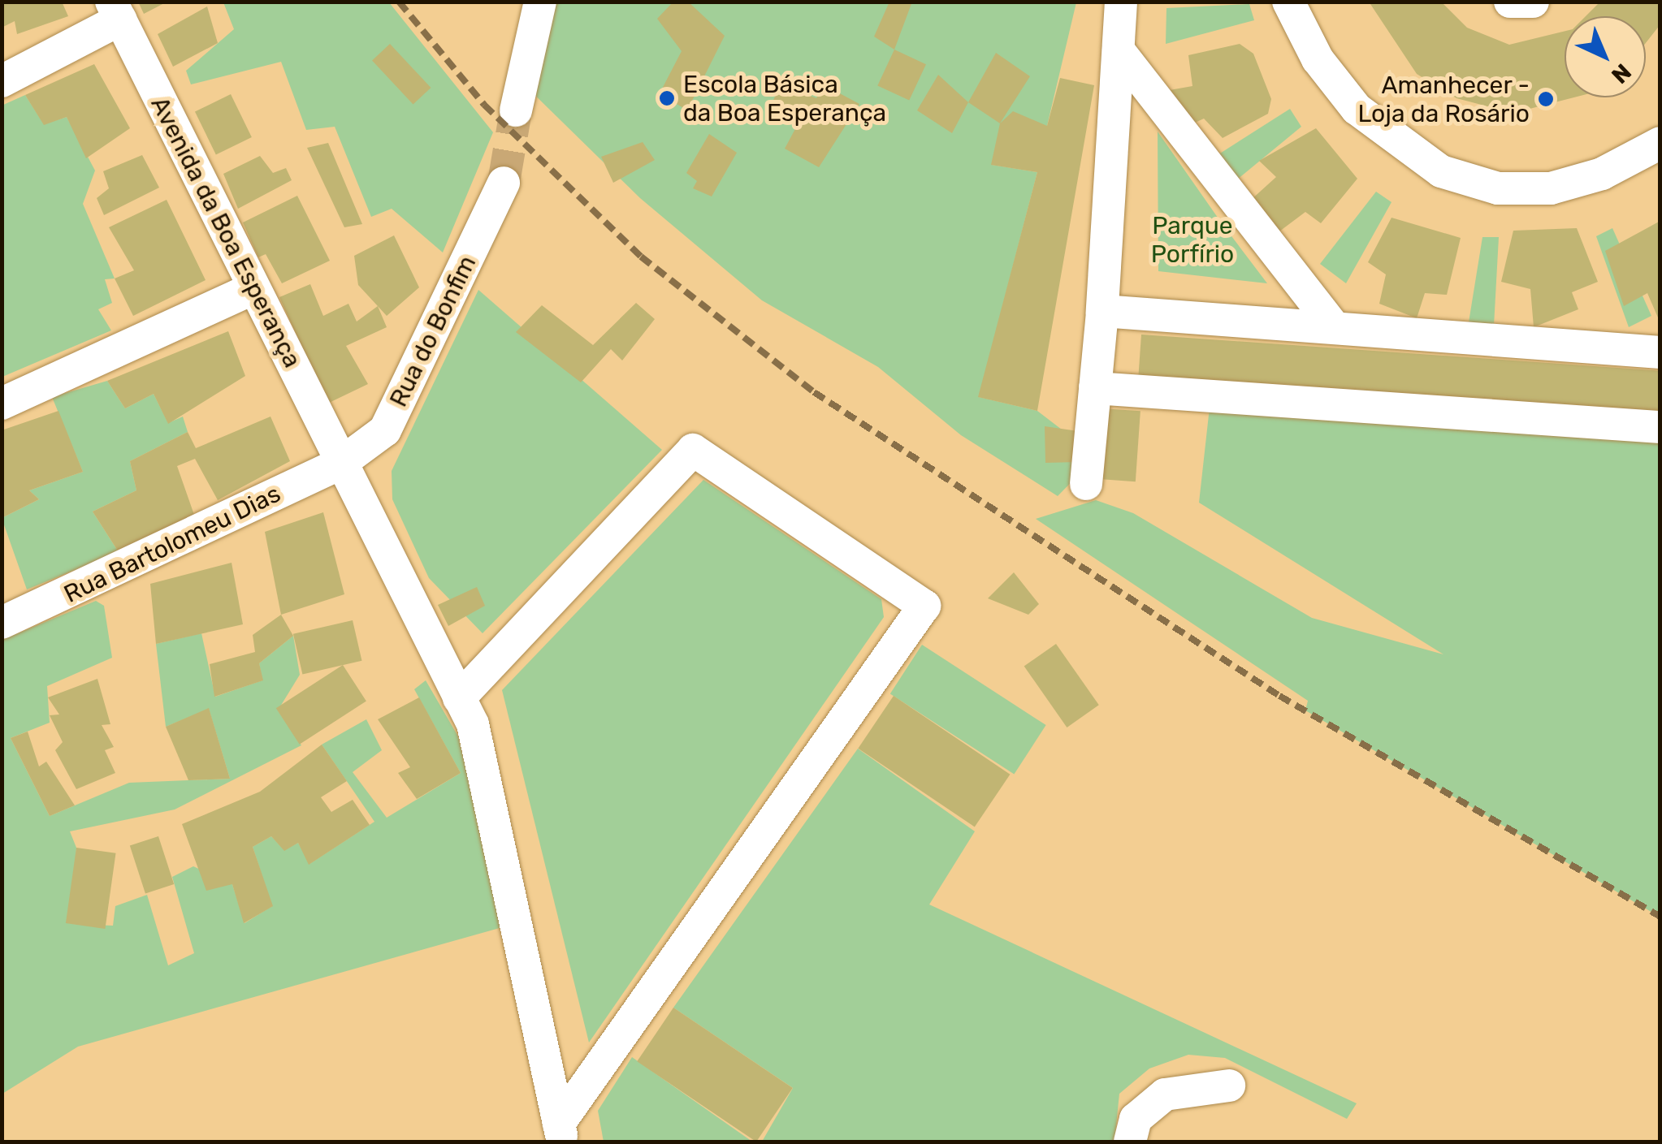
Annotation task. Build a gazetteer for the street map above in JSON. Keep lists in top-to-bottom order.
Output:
{
  "streets": {
    "street": ["Avenida da Boa Esperança", "Rua do Bonfim", "Rua Bartolomeu Dias"]
  },
  "crossings": [
    ["Avenida da Boa Esperança", "Rua do Bonfim"],
    ["Avenida da Boa Esperança", "Rua Bartolomeu Dias"],
    ["Rua do Bonfim", "Rua Bartolomeu Dias"]
  ],
  "parks": ["Parque Porfírio"],
  "places": ["Escola Básica da Boa Esperança", "Amanhecer - Loja da Rosário"],
  "north": "bottom right"
}
